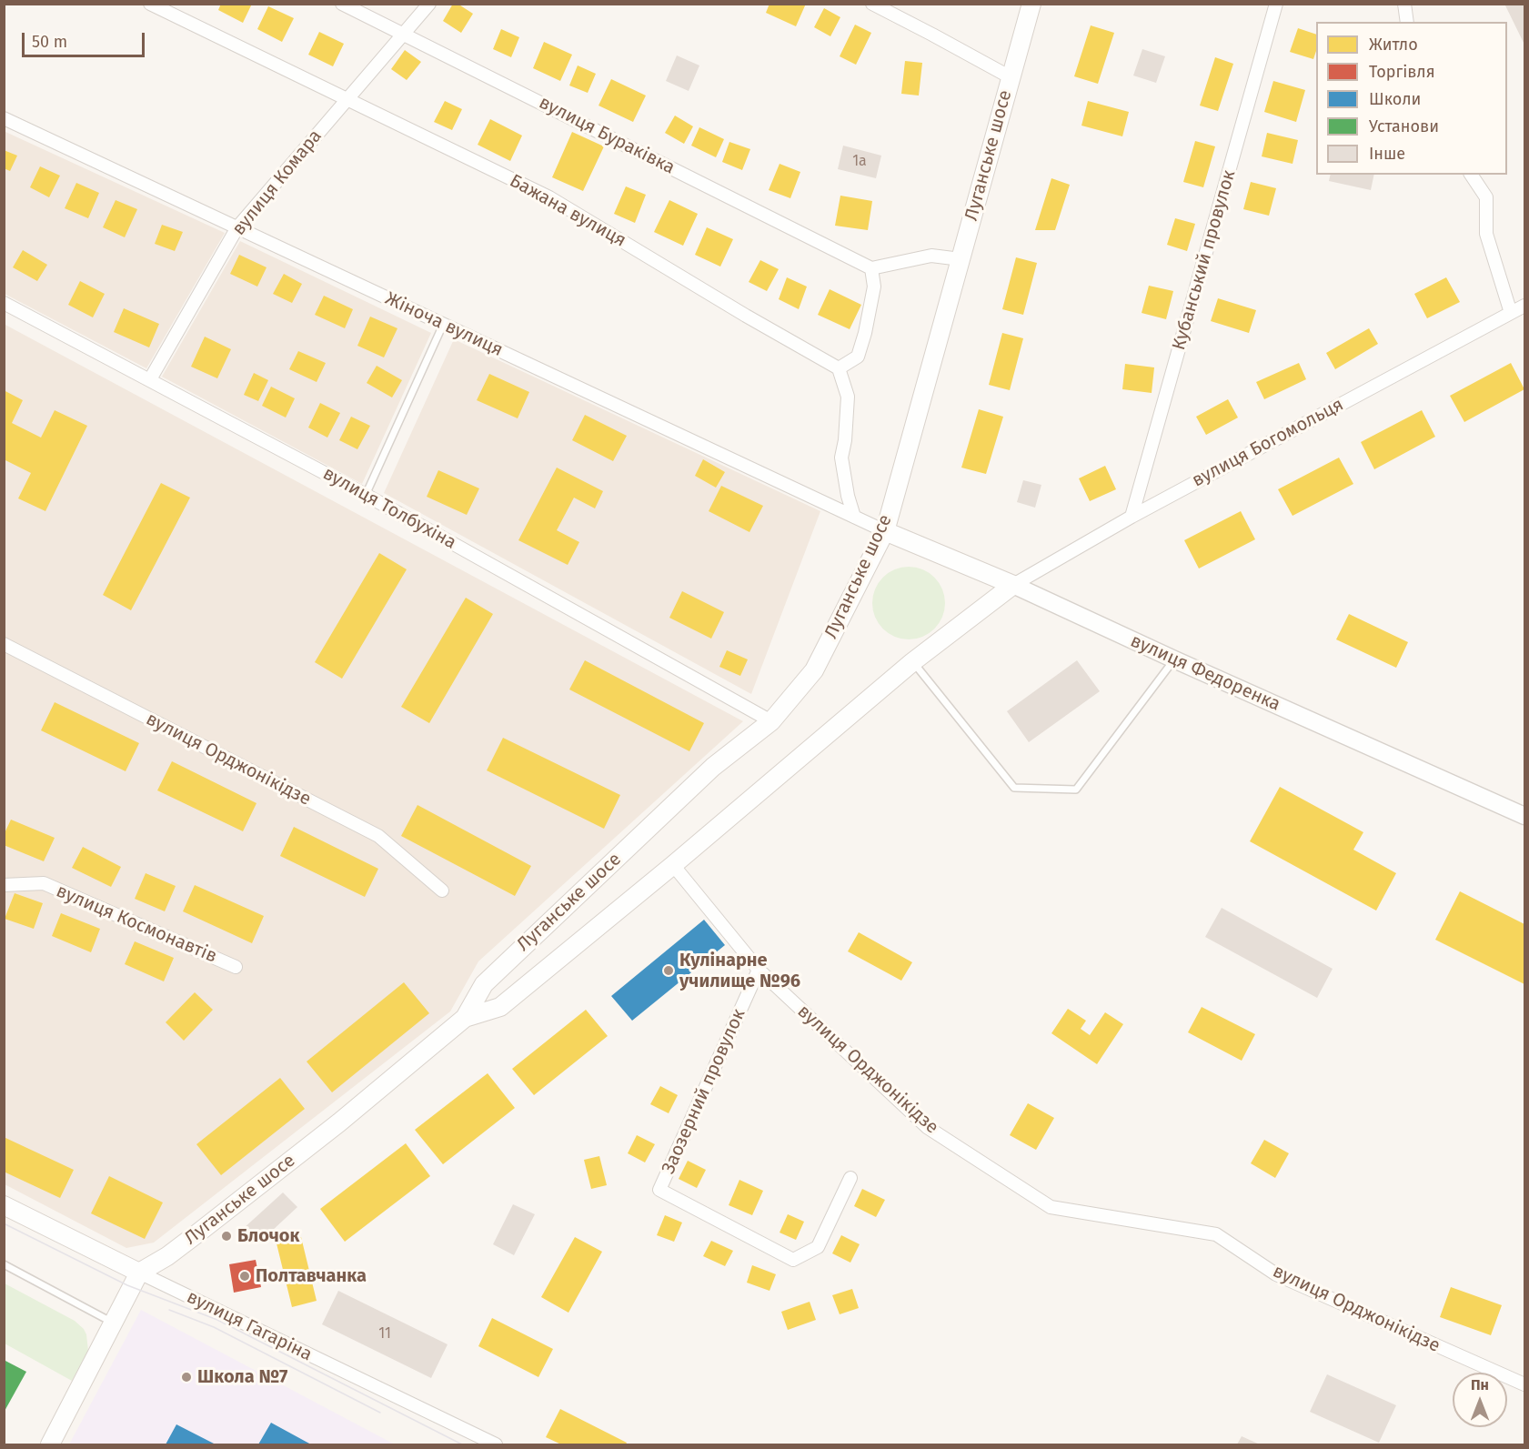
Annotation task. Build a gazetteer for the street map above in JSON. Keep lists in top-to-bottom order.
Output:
{
  "streets": {
    "main road": ["Луганське шосе", "вулиця Федоренка", "вулиця Гагаріна"],
    "street": [
      "вулиця Бураківка",
      "вулиця Комара",
      "Бажана вулиця",
      "Кубанський провулок",
      "Жіноча вулиця",
      "вулиця Богомольця",
      "вулиця Толбухіна",
      "вулиця Орджонікідзе",
      "вулиця Космонавтів",
      "Заозерний провулок"
    ]
  },
  "crossings": [
    ["вулиця Бураківка", "вулиця Комара"],
    ["Луганське шосе", "Жіноча вулиця"],
    ["Луганське шосе", "вулиця Богомольця"],
    ["Луганське шосе", "вулиця Толбухіна"],
    ["Луганське шосе", "вулиця Федоренка"],
    ["Луганське шосе", "вулиця Орджонікідзе"],
    ["Луганське шосе", "вулиця Гагаріна"],
    ["вулиця Комара", "Бажана вулиця"],
    ["вулиця Комара", "Жіноча вулиця"],
    ["вулиця Комара", "вулиця Толбухіна"],
    ["Кубанський провулок", "вулиця Богомольця"],
    ["Жіноча вулиця", "вулиця Федоренка"],
    ["вулиця Богомольця", "вулиця Федоренка"],
    ["вулиця Орджонікідзе", "Заозерний провулок"]
  ],
  "places": [
    "Кулінарне училище №96",
    "Блочок",
    "Полтавчанка",
    "Школа №7"
  ],
  "house_numbers": ["1а", "11"],
  "legend": [
    "Житло",
    "Торгівля",
    "Школи",
    "Установи",
    "Інше"
  ],
  "scale_bar": "50 m",
  "north": "top"
}
